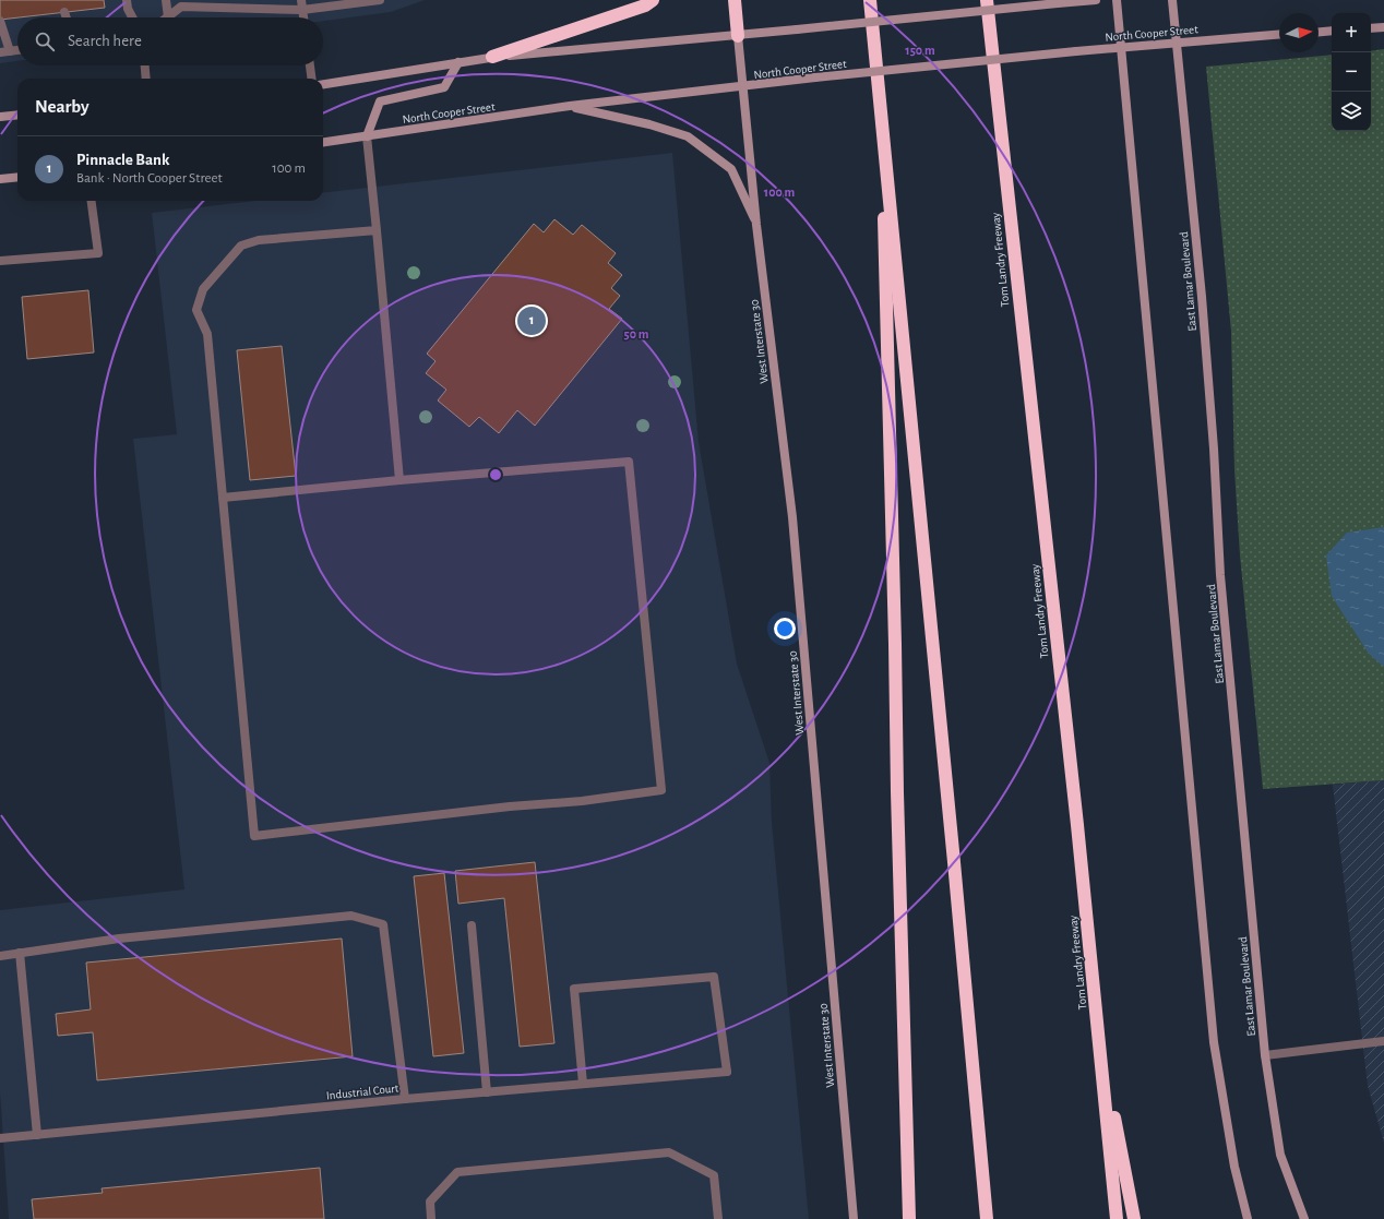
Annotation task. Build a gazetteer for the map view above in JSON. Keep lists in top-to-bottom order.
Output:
{
  "streets": {
    "highway": ["Tom Landry Freeway"],
    "main road": ["North Cooper Street", "East Lamar Boulevard", "West Interstate 30"],
    "street": ["Industrial Court"]
  },
  "crossings": [
    ["North Cooper Street", "East Lamar Boulevard"],
    ["North Cooper Street", "West Interstate 30"]
  ],
  "north": "right",
  "page": {
    "map_buttons": ["+", "−"],
    "search": "Search here",
    "heading": "Nearby",
    "list": [
      {
        "mark": "1",
        "name": "Pinnacle Bank",
        "note": "Bank · North Cooper Street",
        "value": "100 m"
      }
    ],
    "pins": "1"
  },
  "rings": ["150 m", "100 m", "50 m"]
}
